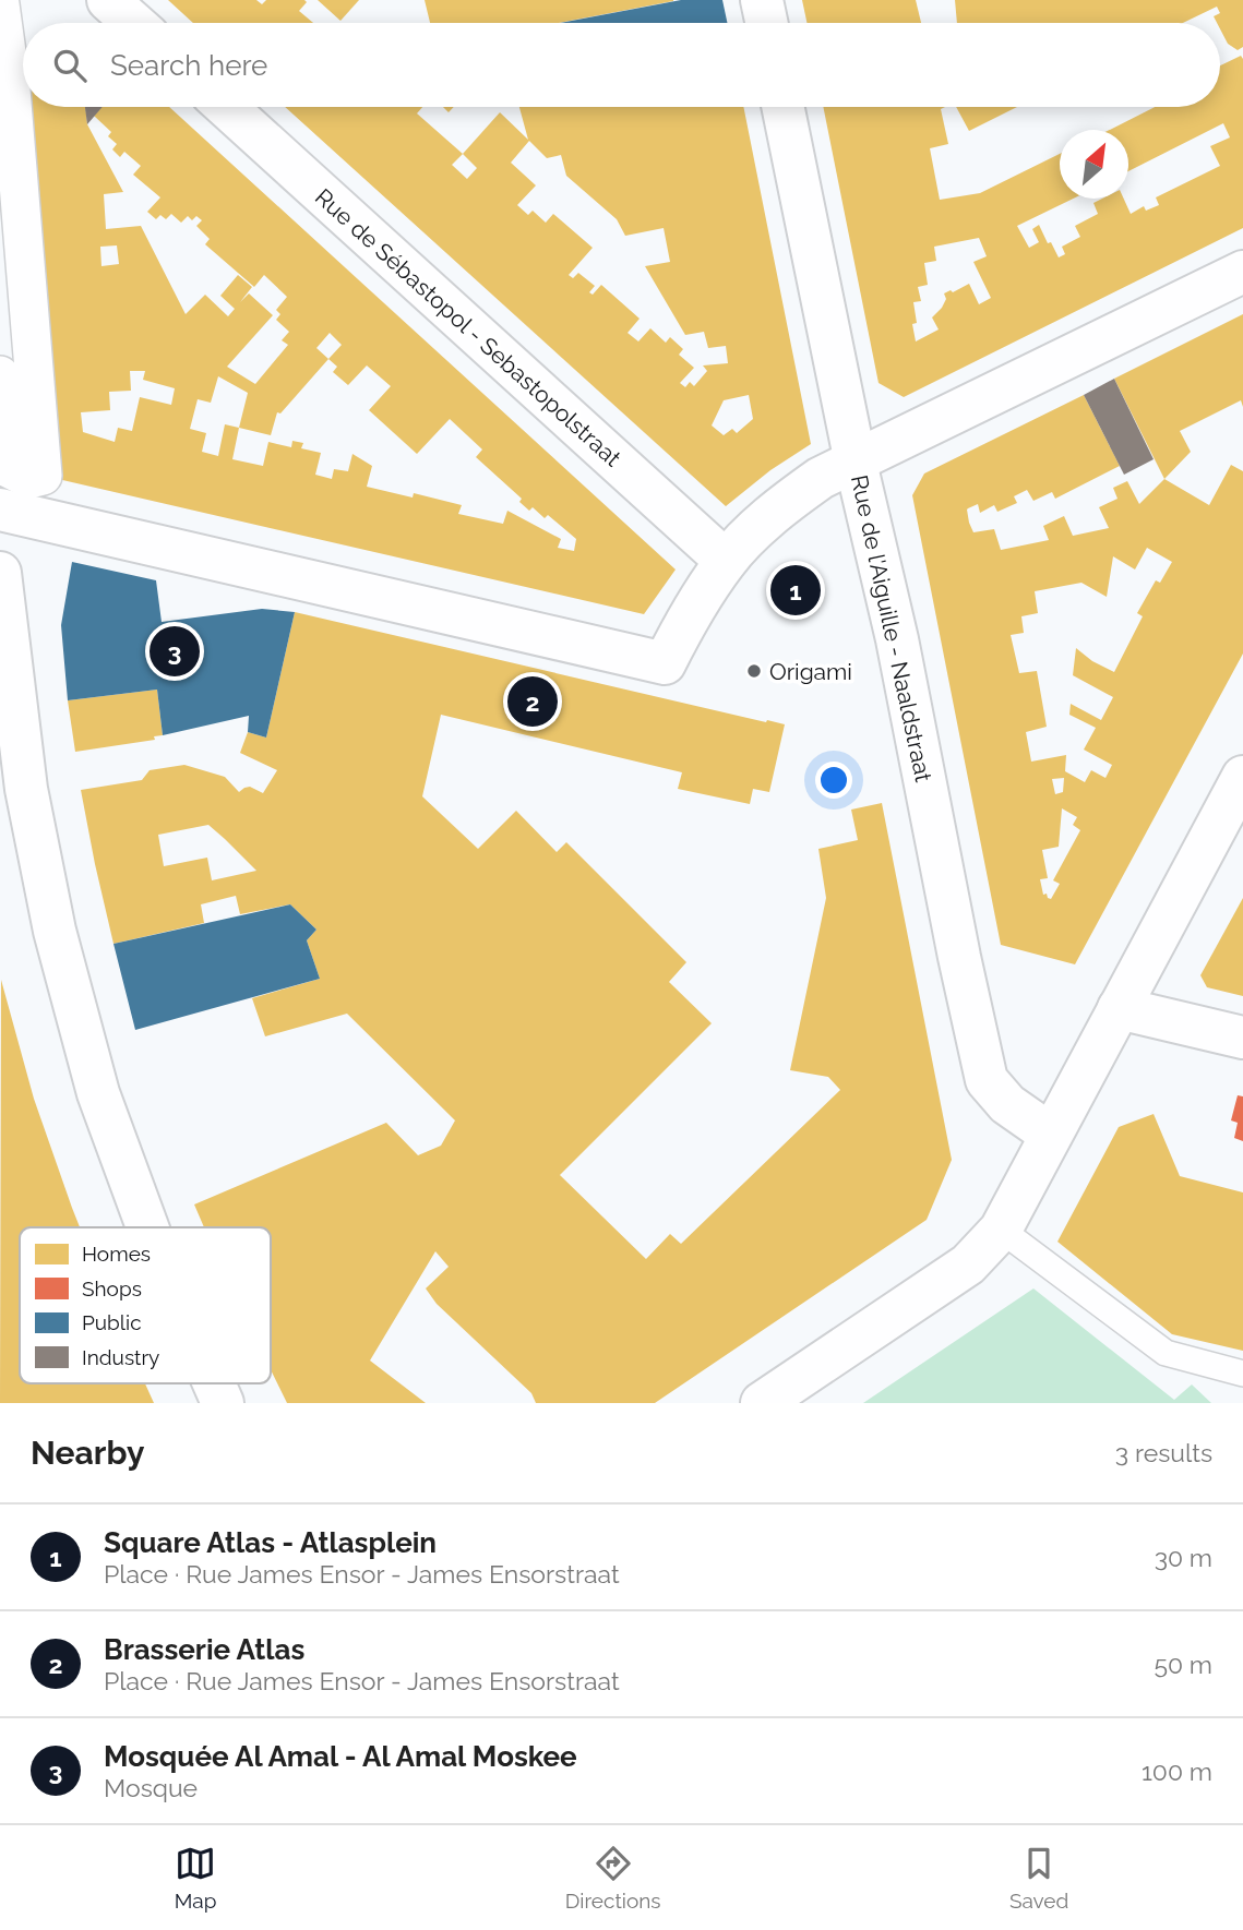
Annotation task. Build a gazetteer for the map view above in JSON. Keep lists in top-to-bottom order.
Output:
{
  "streets": {
    "street": ["Rue de Sébastopol - Sebastopolstraat", "Rue de l'Aiguille - Naaldstraat"]
  },
  "places": ["Origami"],
  "legend": [
    "Homes",
    "Shops",
    "Public",
    "Industry"
  ],
  "north": "top right",
  "page": {
    "search": "Search here",
    "pins": ["1", "3", "2"],
    "heading": ["Nearby", "3 results"],
    "list": [
      {
        "mark": "1",
        "name": "Square Atlas - Atlasplein",
        "note": "Place · Rue James Ensor - James Ensorstraat",
        "value": "30 m"
      },
      {
        "mark": "2",
        "name": "Brasserie Atlas",
        "note": "Place · Rue James Ensor - James Ensorstraat",
        "value": "50 m"
      },
      {
        "mark": "3",
        "name": "Mosquée Al Amal - Al Amal Moskee",
        "note": "Mosque",
        "value": "100 m"
      }
    ],
    "nav": ["Map", "Directions", "Saved"]
  }
}
